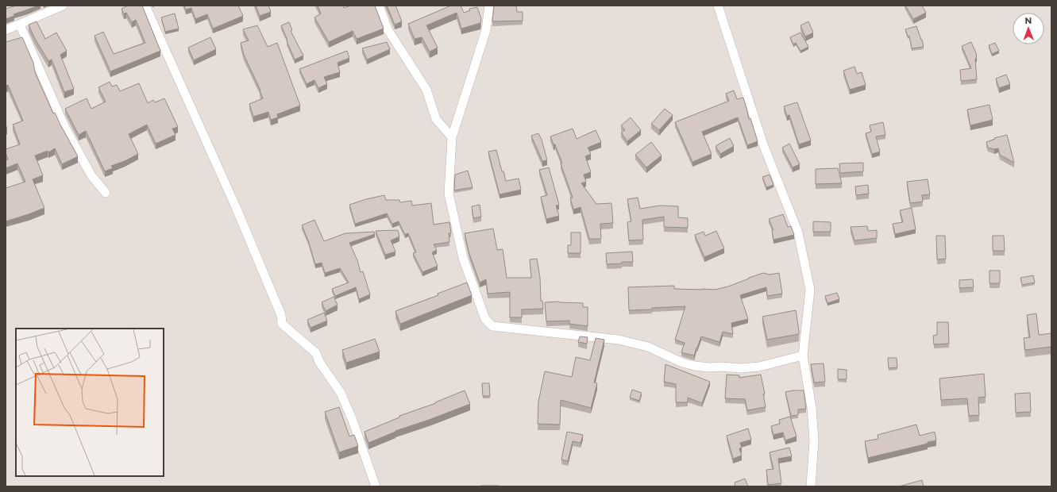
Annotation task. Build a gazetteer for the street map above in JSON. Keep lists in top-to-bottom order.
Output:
{
  "north": "top"
}
